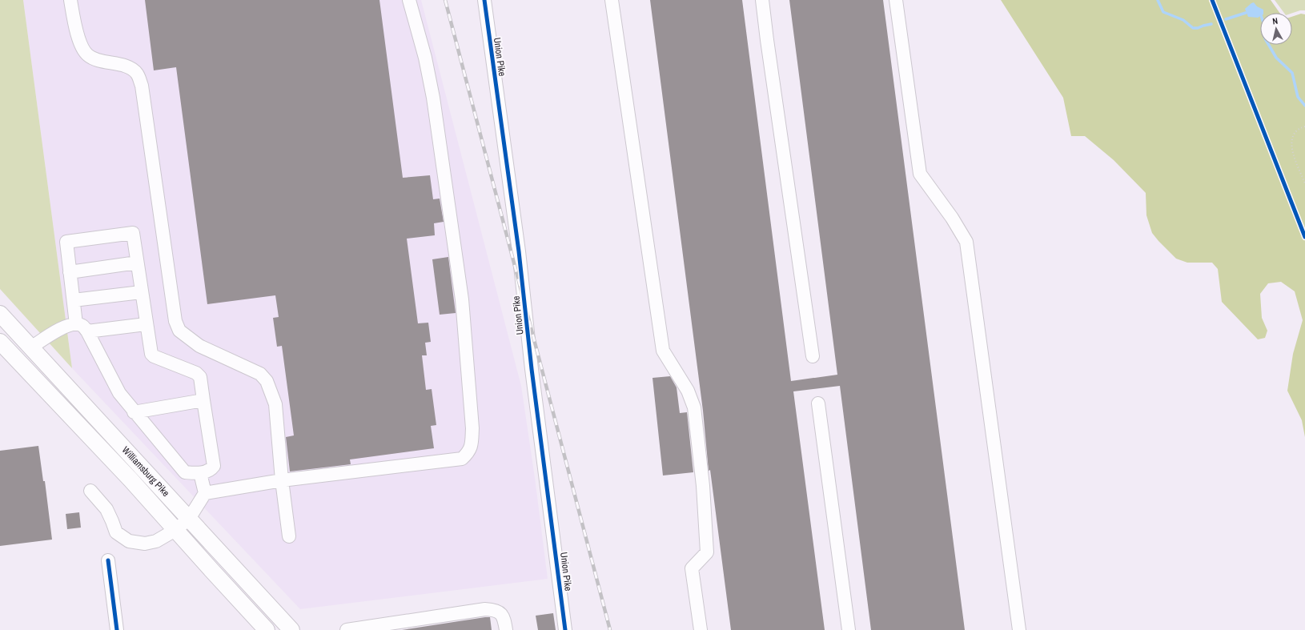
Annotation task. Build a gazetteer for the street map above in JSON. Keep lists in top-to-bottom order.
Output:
{
  "streets": {
    "main road": ["Williamsburg Pike"],
    "street": ["Union Pike"]
  },
  "north": "top"
}
